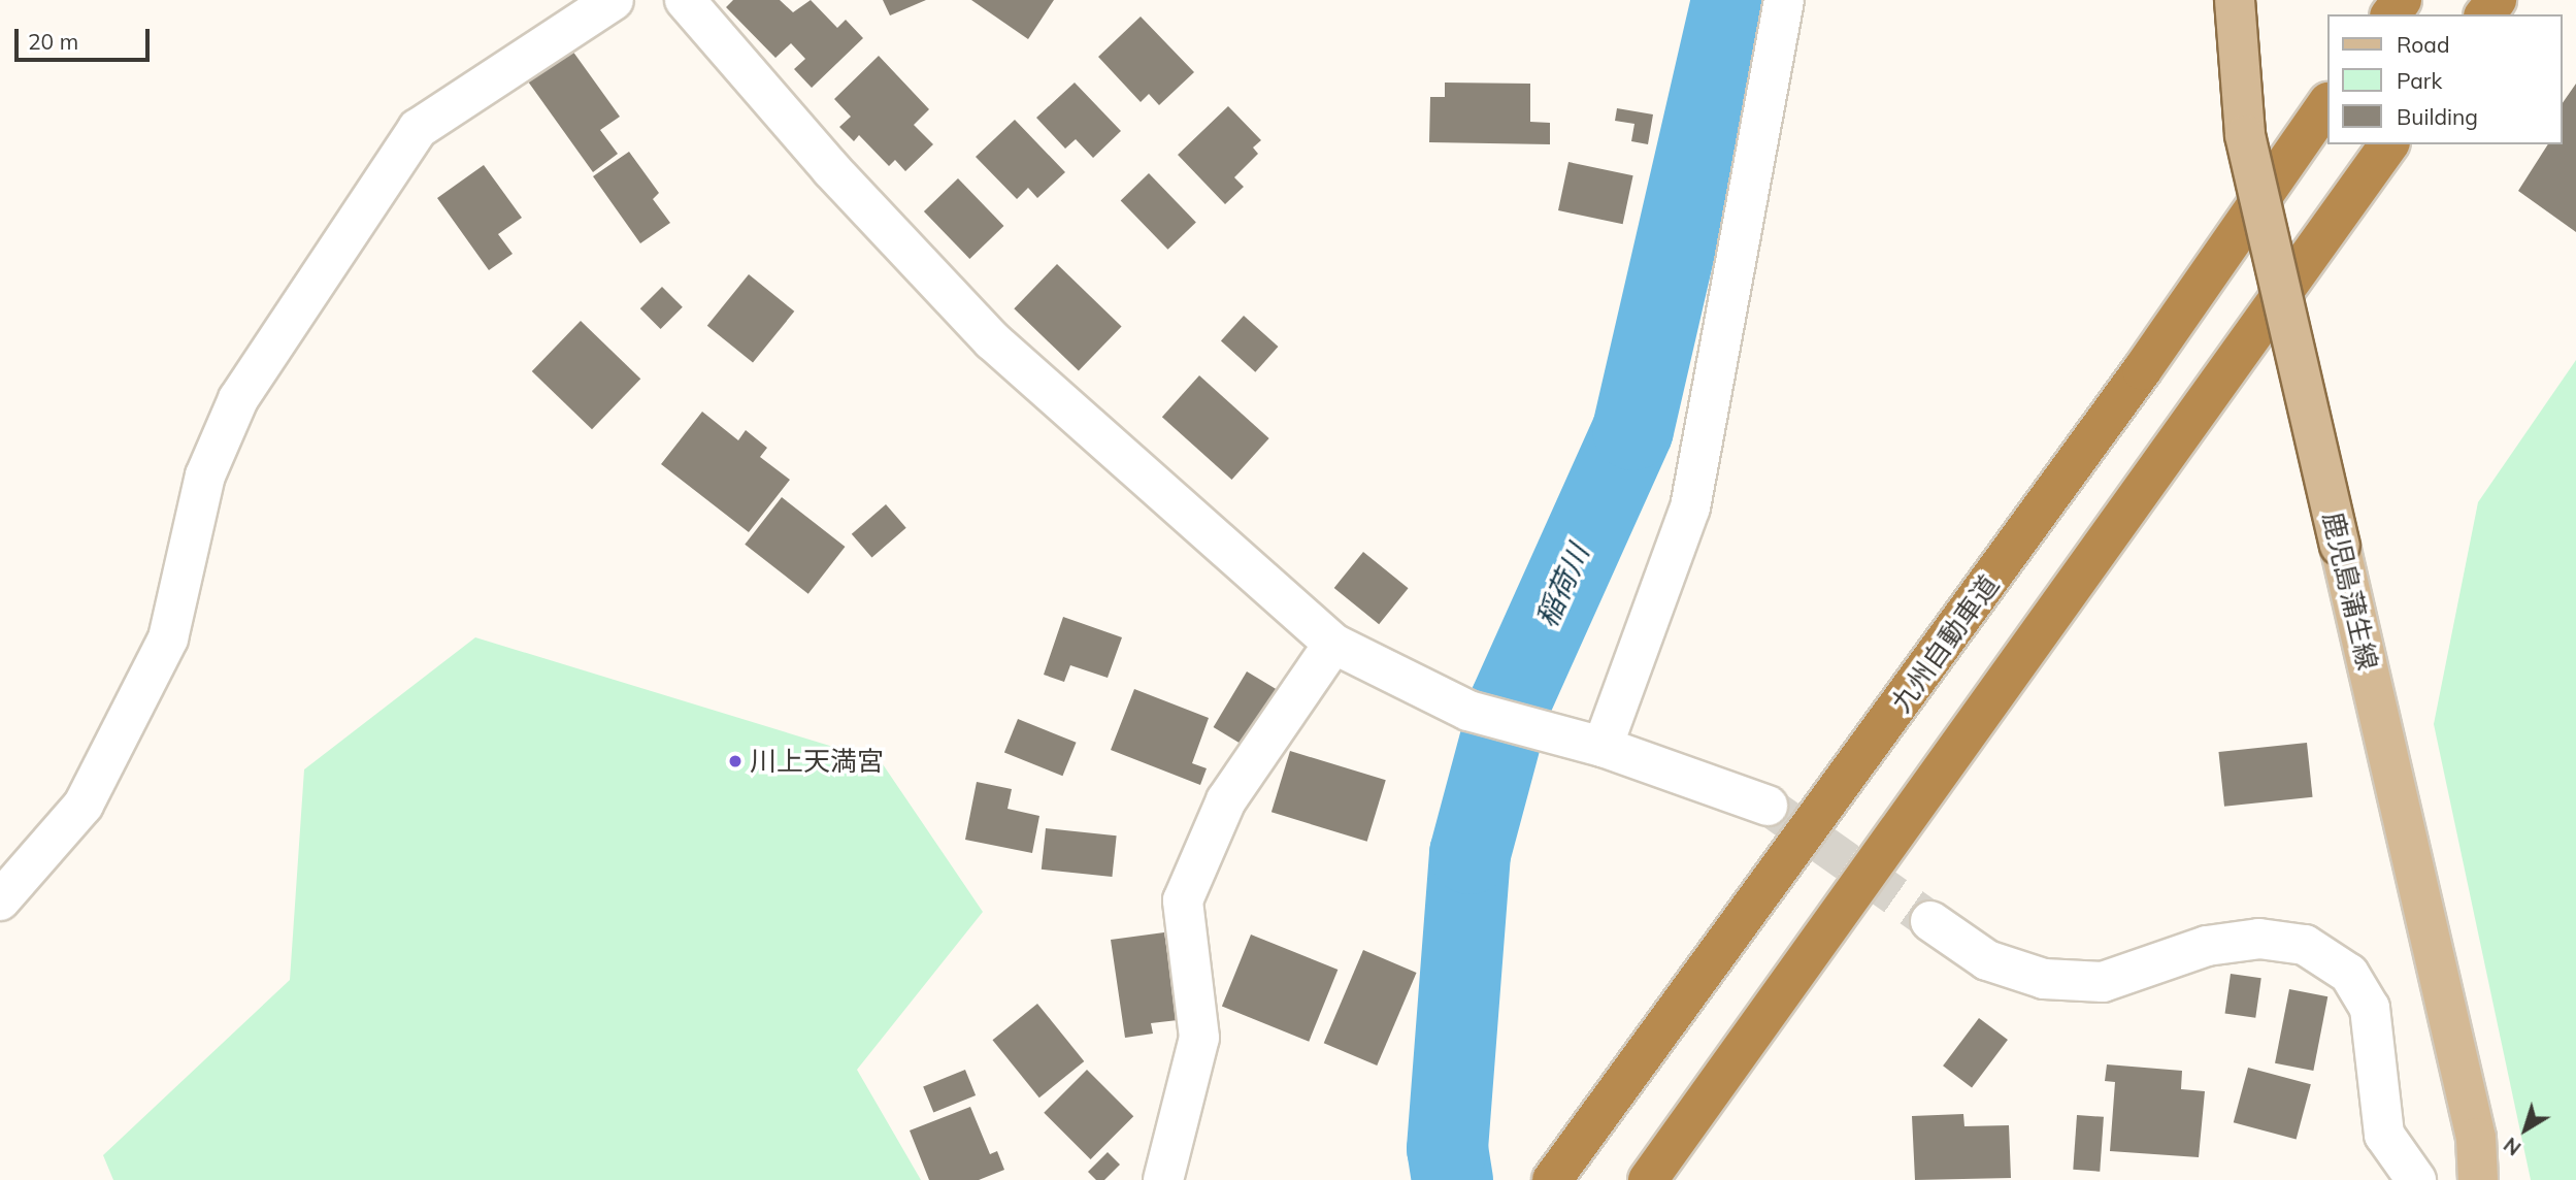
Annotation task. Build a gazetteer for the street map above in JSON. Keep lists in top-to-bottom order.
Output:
{
  "streets": {
    "highway": ["九州自動車道"],
    "main road": ["鹿児島蒲生線"]
  },
  "water": ["稲荷川"],
  "places": ["川上天満宮"],
  "legend": ["Road", "Park", "Building"],
  "scale_bar": "20 m",
  "north": "bottom left"
}
